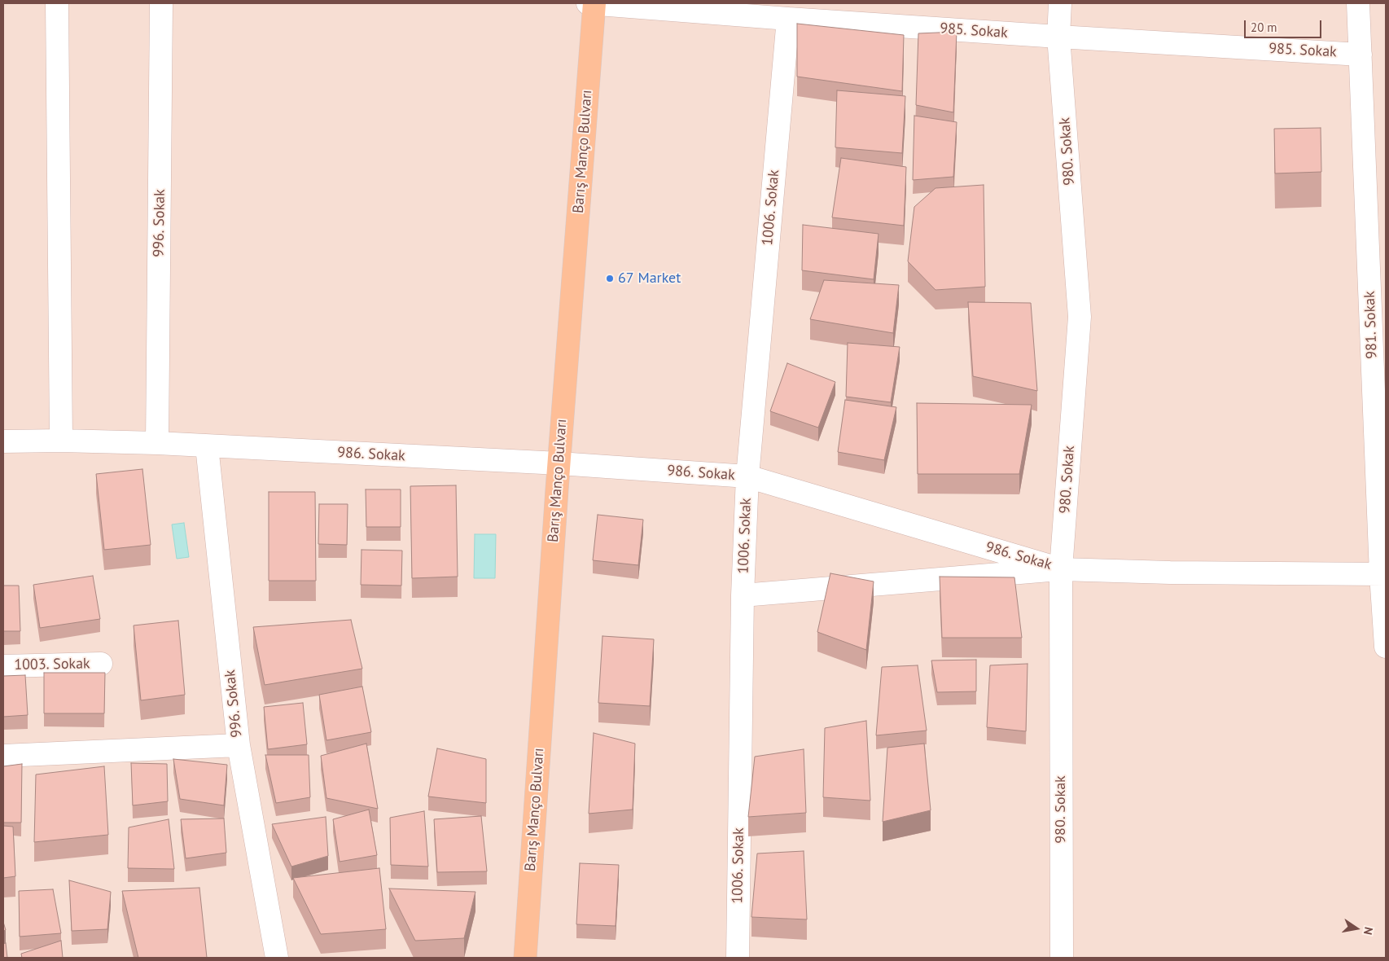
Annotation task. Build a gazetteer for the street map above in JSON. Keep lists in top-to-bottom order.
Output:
{
  "streets": {
    "main road": ["Barış Manço Bulvarı"],
    "street": [
      "985. Sokak",
      "980. Sokak",
      "1006. Sokak",
      "996. Sokak",
      "981. Sokak",
      "986. Sokak",
      "1003. Sokak"
    ]
  },
  "crossings": [
    ["985. Sokak", "Barış Manço Bulvarı"],
    ["985. Sokak", "980. Sokak"],
    ["985. Sokak", "1006. Sokak"],
    ["985. Sokak", "981. Sokak"],
    ["Barış Manço Bulvarı", "986. Sokak"],
    ["980. Sokak", "986. Sokak"],
    ["1006. Sokak", "986. Sokak"],
    ["996. Sokak", "986. Sokak"],
    ["981. Sokak", "986. Sokak"]
  ],
  "places": ["67 Market"],
  "scale_bar": "20 m",
  "north": "right"
}
